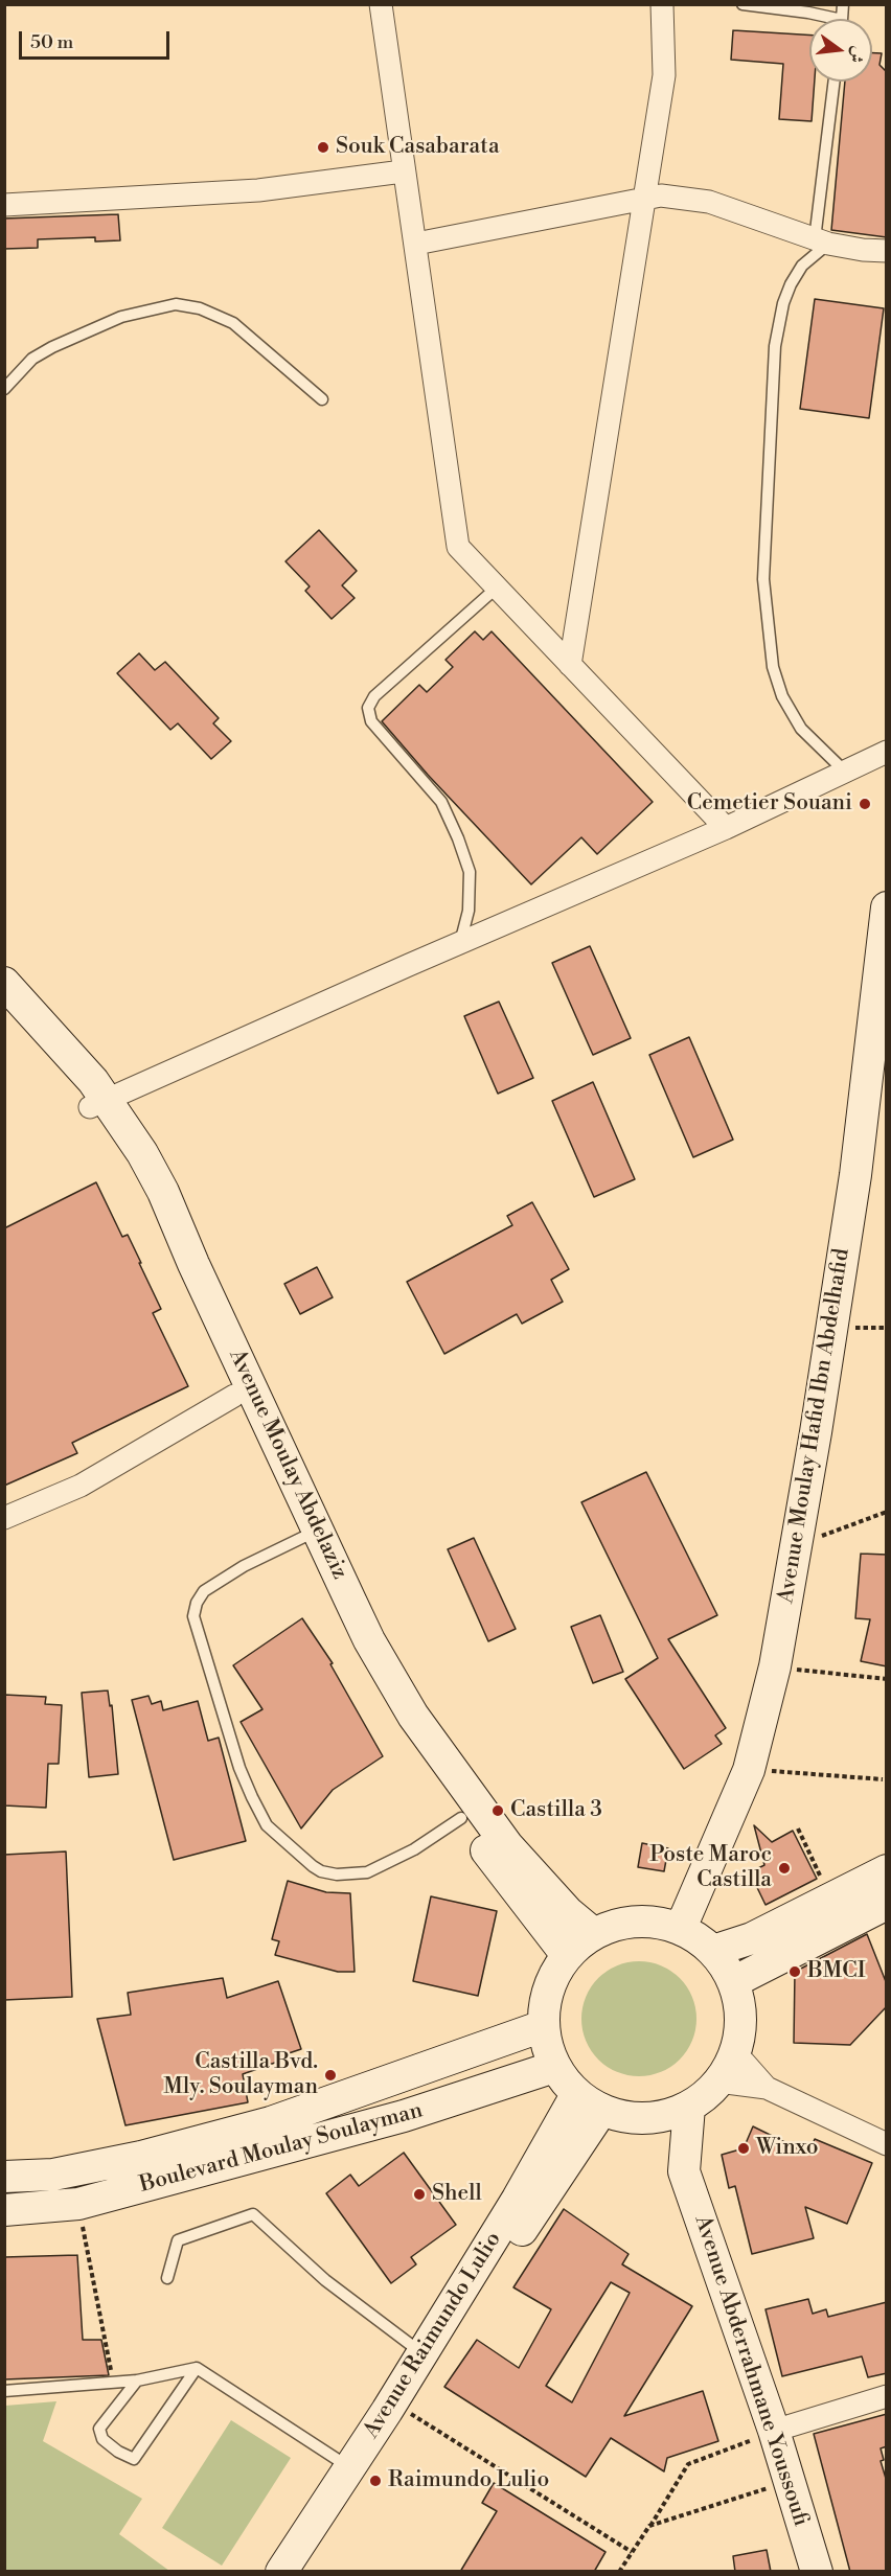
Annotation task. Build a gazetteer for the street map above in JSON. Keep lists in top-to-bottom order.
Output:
{
  "streets": {
    "main road": [
      "Avenue Moulay Hafid Ibn Abdelhafid",
      "Avenue Moulay Abdelaziz",
      "Boulevard Moulay Soulayman",
      "Avenue Raimundo Lulio",
      "Avenue Abderrahmane Youssoufi"
    ]
  },
  "crossings": [
    ["Avenue Moulay Hafid Ibn Abdelhafid", "Avenue Moulay Abdelaziz"],
    ["Avenue Moulay Hafid Ibn Abdelhafid", "Boulevard Moulay Soulayman"],
    ["Avenue Moulay Hafid Ibn Abdelhafid", "Avenue Raimundo Lulio"],
    ["Avenue Moulay Hafid Ibn Abdelhafid", "Avenue Abderrahmane Youssoufi"],
    ["Avenue Moulay Abdelaziz", "Boulevard Moulay Soulayman"],
    ["Avenue Moulay Abdelaziz", "Avenue Raimundo Lulio"],
    ["Avenue Moulay Abdelaziz", "Avenue Abderrahmane Youssoufi"],
    ["Boulevard Moulay Soulayman", "Avenue Raimundo Lulio"],
    ["Boulevard Moulay Soulayman", "Avenue Abderrahmane Youssoufi"],
    ["Avenue Raimundo Lulio", "Avenue Abderrahmane Youssoufi"]
  ],
  "places": [
    "Souk Casabarata",
    "Cemetier Souani",
    "Castilla 3",
    "Poste Maroc Castilla",
    "BMCI",
    "Castilla Bvd. Mly. Soulayman",
    "Winxo",
    "Shell",
    "Raimundo Lulio"
  ],
  "scale_bar": "50 m",
  "north": "right"
}
